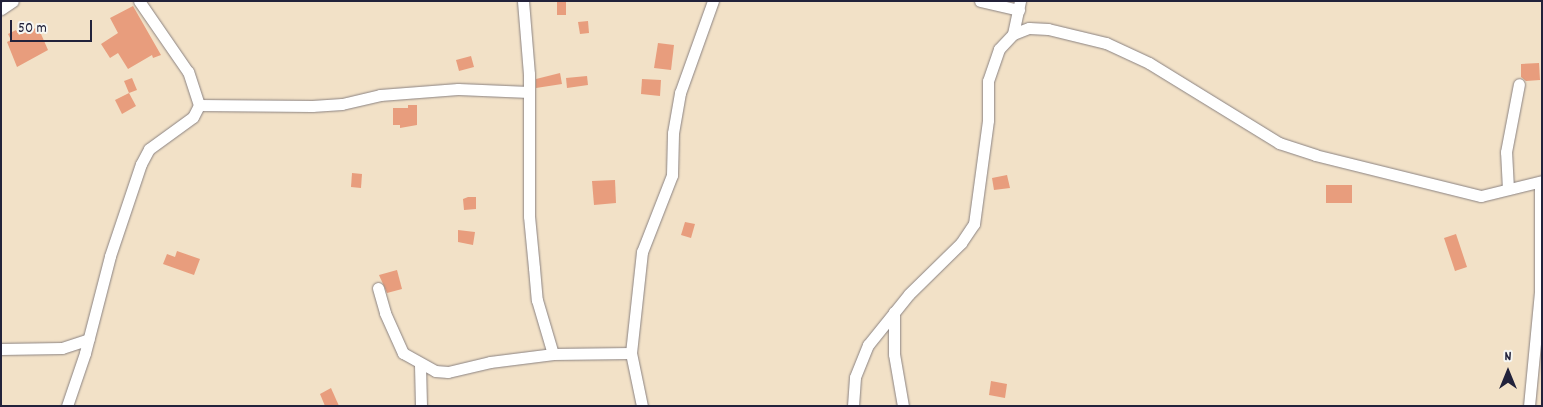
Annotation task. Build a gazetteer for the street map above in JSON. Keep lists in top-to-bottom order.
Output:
{
  "scale_bar": "50 m",
  "north": "top"
}
